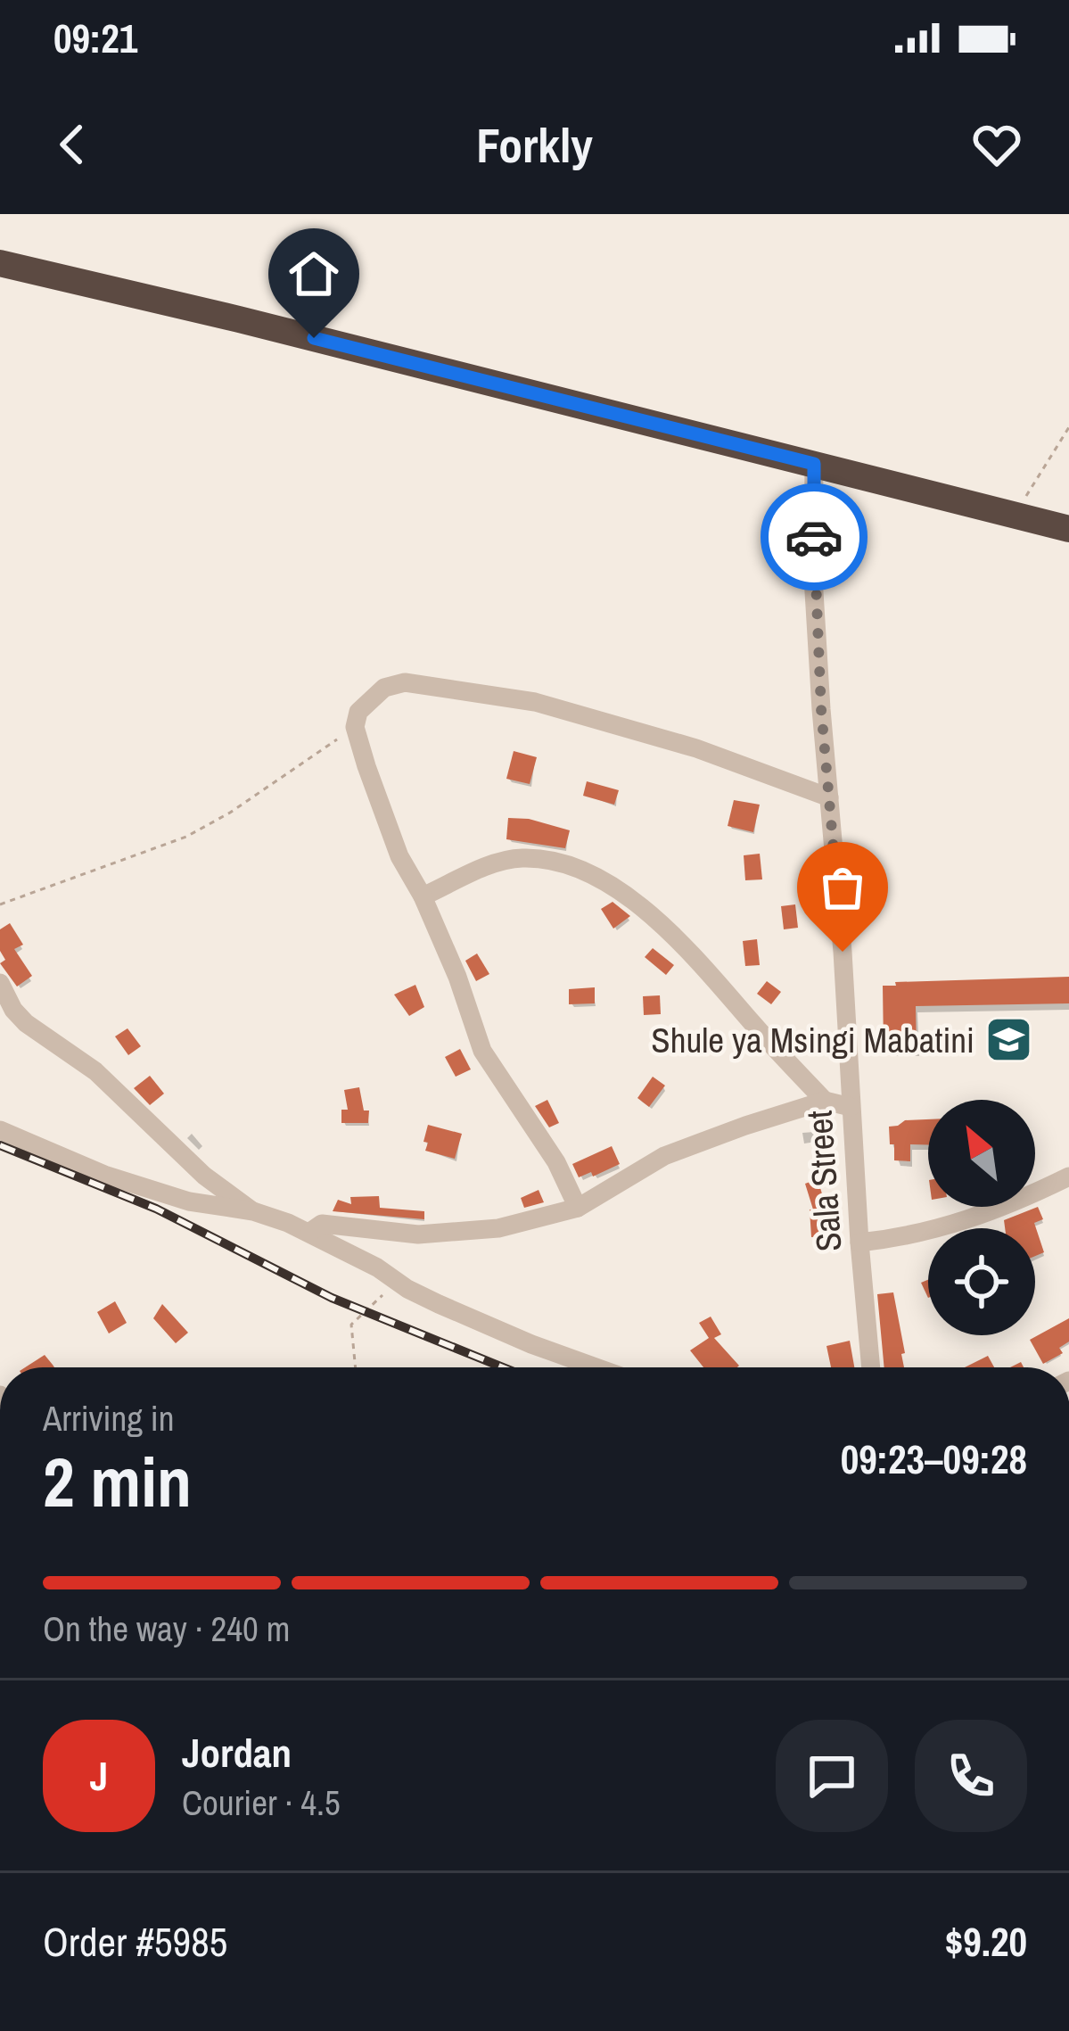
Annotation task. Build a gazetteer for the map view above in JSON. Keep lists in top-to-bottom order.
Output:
{
  "streets": {
    "street": ["Sala Street"]
  },
  "places": {
    "school or university": ["Shule ya Msingi Mabatini"]
  },
  "north": "top left",
  "page": {
    "status": "09:21",
    "header": "Forkly",
    "heading": ["2 min", "Arriving in", "09:23–09:28"],
    "panel": [
      "Jordan",
      "Courier · 4.5",
      "Order #5985",
      "$9.20"
    ],
    "bar": "On the way · 240 m",
    "round": "J"
  }
}
